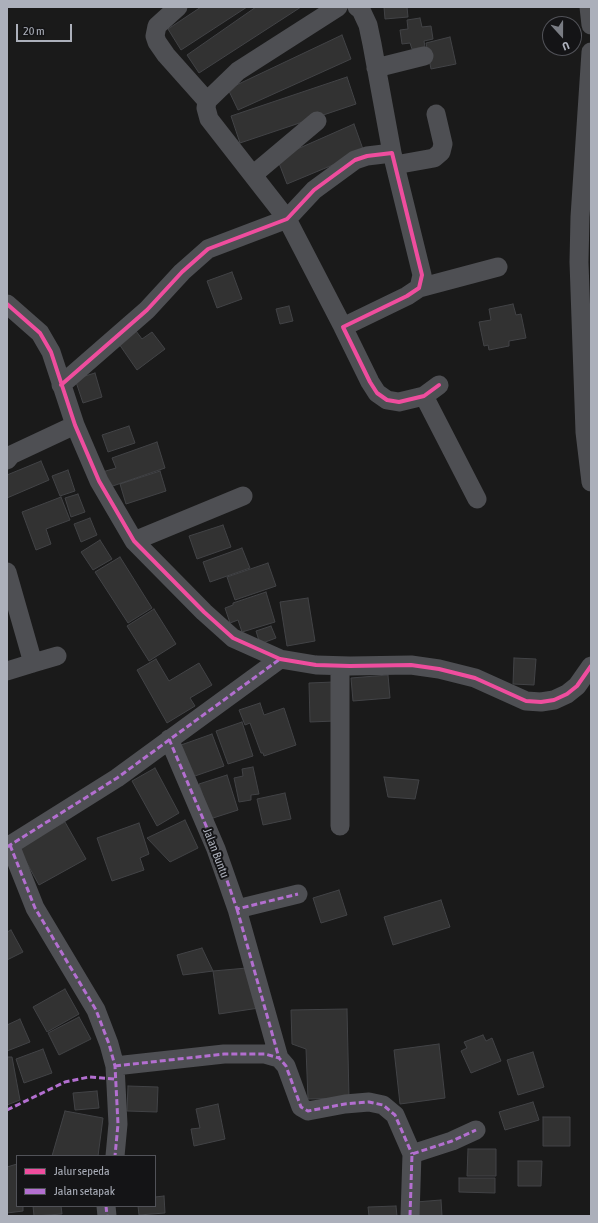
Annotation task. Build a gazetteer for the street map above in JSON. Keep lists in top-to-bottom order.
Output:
{
  "streets": {
    "street": ["Jalan Buntu"]
  },
  "legend": ["Jalur sepeda", "Jalan setapak"],
  "scale_bar": "20 m",
  "north": "bottom"
}
